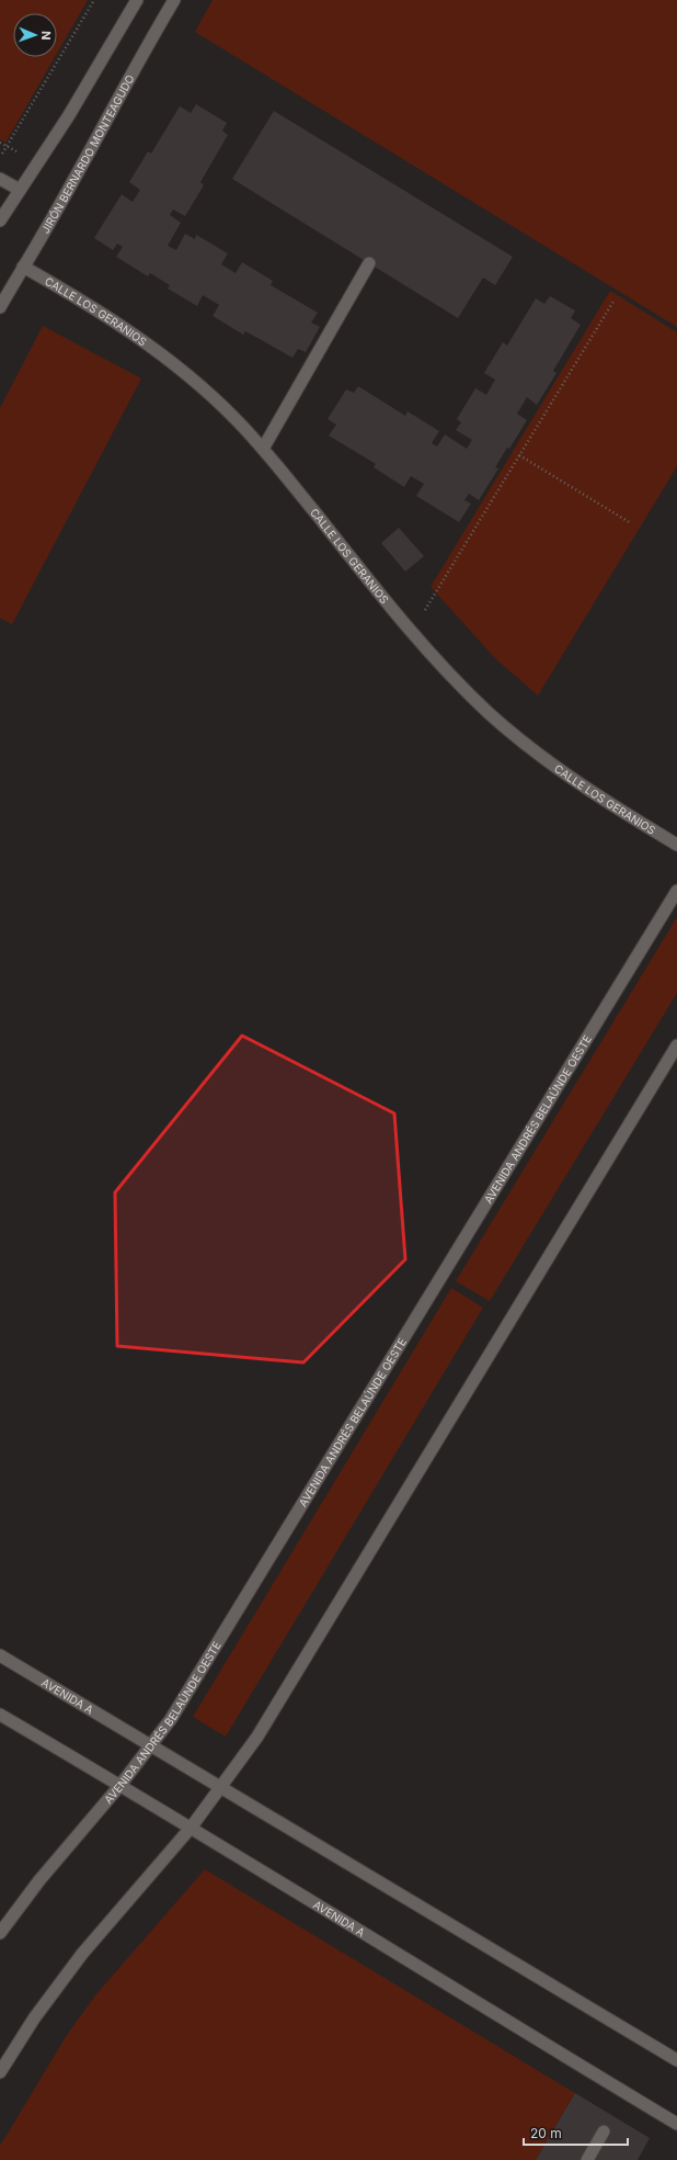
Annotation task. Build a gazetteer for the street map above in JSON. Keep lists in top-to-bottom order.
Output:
{
  "streets": {
    "street": [
      "JIRÓN BERNARDO MONTEAGUDO",
      "CALLE LOS GERANIOS",
      "AVENIDA ANDRÉS BELAÚNDE OESTE",
      "AVENIDA A"
    ]
  },
  "crossings": [
    ["JIRÓN BERNARDO MONTEAGUDO", "CALLE LOS GERANIOS"],
    ["AVENIDA ANDRÉS BELAÚNDE OESTE", "AVENIDA A"]
  ],
  "scale_bar": "20 m",
  "north": "right"
}
